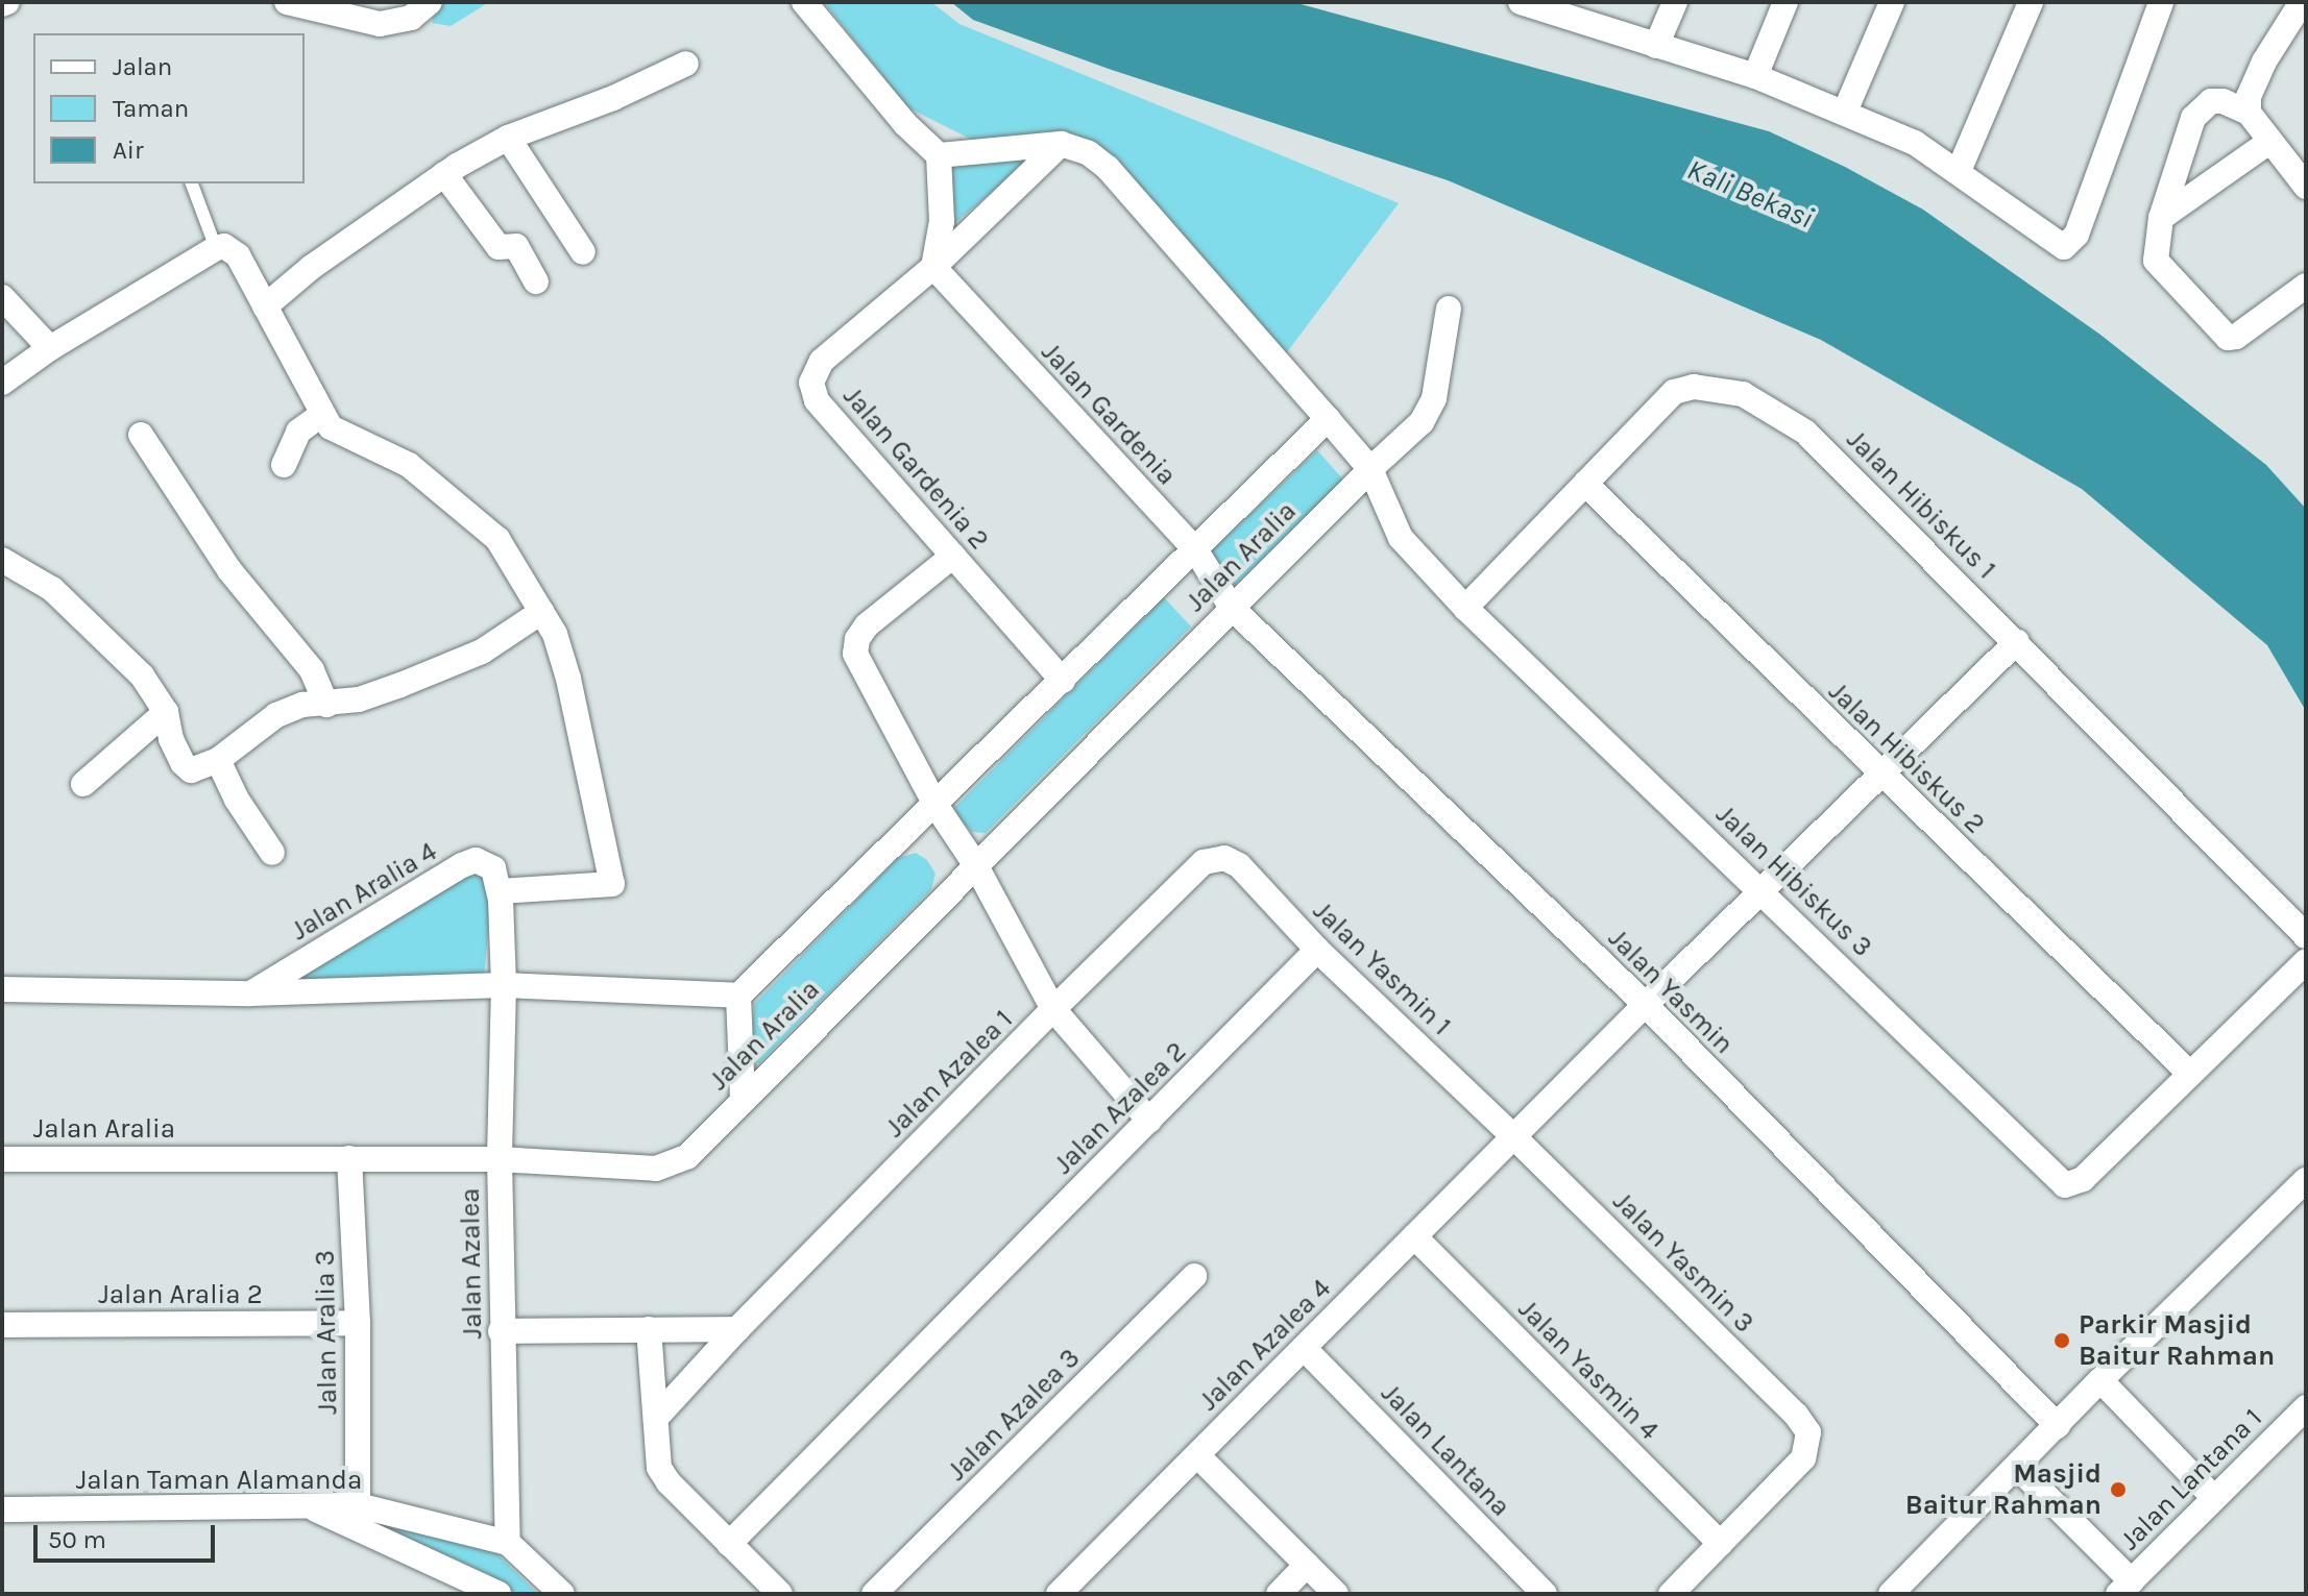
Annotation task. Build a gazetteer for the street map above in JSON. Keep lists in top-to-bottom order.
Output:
{
  "streets": {
    "street": [
      "Jalan Gardenia",
      "Jalan Gardenia 2",
      "Jalan Hibiskus 1",
      "Jalan Aralia",
      "Jalan Hibiskus 2",
      "Jalan Hibiskus 3",
      "Jalan Aralia 4",
      "Jalan Yasmin 1",
      "Jalan Yasmin",
      "Jalan Azalea 1",
      "Jalan Azalea 2",
      "Jalan Yasmin 3",
      "Jalan Azalea",
      "Jalan Aralia 2",
      "Jalan Aralia 3",
      "Jalan Azalea 4",
      "Jalan Yasmin 4",
      "Jalan Azalea 3",
      "Jalan Lantana",
      "Jalan Lantana 1",
      "Jalan Taman Alamanda"
    ]
  },
  "crossings": [
    ["Jalan Gardenia", "Jalan Gardenia 2"],
    ["Jalan Gardenia", "Jalan Aralia"],
    ["Jalan Gardenia", "Jalan Yasmin"],
    ["Jalan Gardenia 2", "Jalan Aralia"],
    ["Jalan Gardenia 2", "Jalan Hibiskus 3"],
    ["Jalan Hibiskus 1", "Jalan Hibiskus 2"],
    ["Jalan Hibiskus 1", "Jalan Hibiskus 3"],
    ["Jalan Hibiskus 1", "Jalan Azalea 4"],
    ["Jalan Aralia", "Jalan Hibiskus 3"],
    ["Jalan Aralia", "Jalan Aralia 4"],
    ["Jalan Aralia", "Jalan Yasmin"],
    ["Jalan Aralia", "Jalan Azalea"],
    ["Jalan Aralia", "Jalan Aralia 3"],
    ["Jalan Hibiskus 2", "Jalan Hibiskus 3"],
    ["Jalan Hibiskus 2", "Jalan Azalea 4"],
    ["Jalan Hibiskus 3", "Jalan Azalea 4"],
    ["Jalan Yasmin 1", "Jalan Azalea 1"],
    ["Jalan Yasmin 1", "Jalan Azalea 2"],
    ["Jalan Yasmin 1", "Jalan Yasmin 3"],
    ["Jalan Yasmin 1", "Jalan Azalea 4"],
    ["Jalan Yasmin", "Jalan Azalea 4"],
    ["Jalan Yasmin 3", "Jalan Azalea 4"],
    ["Jalan Yasmin 3", "Jalan Yasmin 4"],
    ["Jalan Azalea", "Jalan Taman Alamanda"],
    ["Jalan Aralia 2", "Jalan Aralia 3"],
    ["Jalan Aralia 3", "Jalan Taman Alamanda"],
    ["Jalan Azalea 4", "Jalan Yasmin 4"],
    ["Jalan Azalea 4", "Jalan Lantana"]
  ],
  "water": ["Kali Bekasi"],
  "places": ["Parkir Masjid Baitur Rahman", "Masjid Baitur Rahman"],
  "legend": ["Jalan", "Taman", "Air"],
  "scale_bar": "50 m"
}
